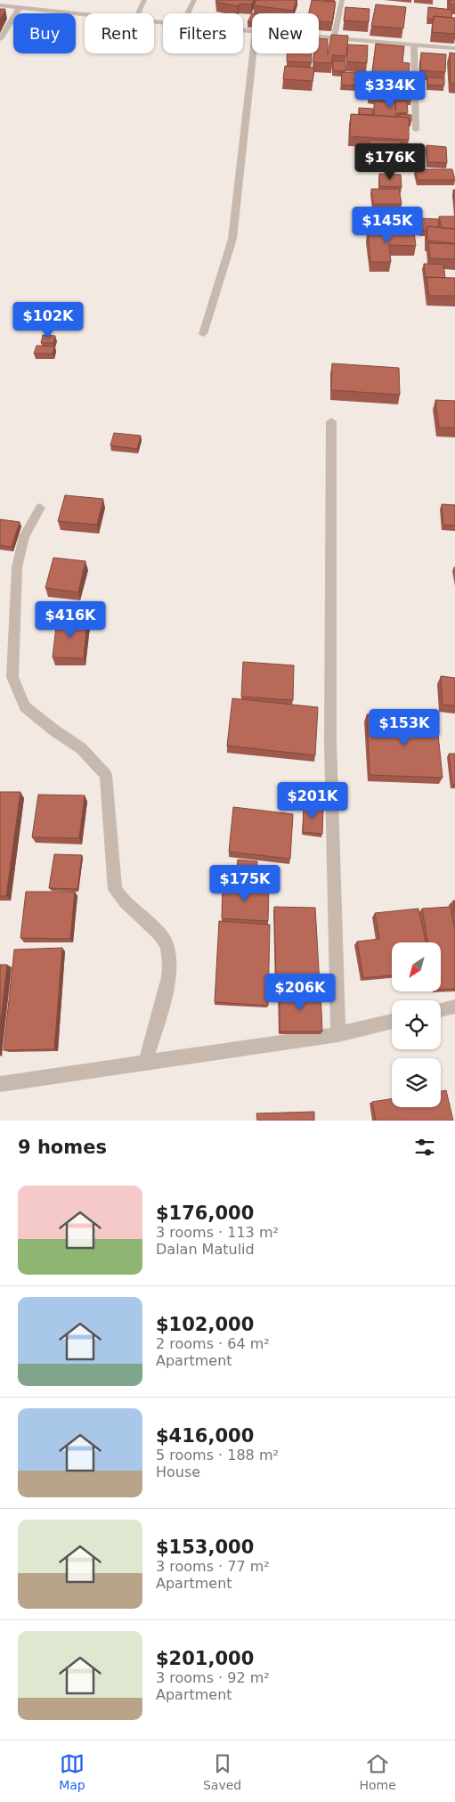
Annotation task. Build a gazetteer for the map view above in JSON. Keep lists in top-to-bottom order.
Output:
{
  "north": "bottom left",
  "page": {
    "chip": [
      "Buy",
      "Rent",
      "Filters",
      "New"
    ],
    "price": [
      "$334K",
      "$176K",
      "$145K",
      "$102K",
      "$416K",
      "$153K",
      "$201K",
      "$175K",
      "$206K"
    ],
    "heading": "9 homes",
    "list": [
      {
        "name": "$176,000",
        "note": "3 rooms · 113 m² · Dalan Matulid"
      },
      {
        "name": "$102,000",
        "note": "2 rooms · 64 m² · Apartment"
      },
      {
        "name": "$416,000",
        "note": "5 rooms · 188 m² · House"
      },
      {
        "name": "$153,000",
        "note": "3 rooms · 77 m² · Apartment"
      },
      {
        "name": "$201,000",
        "note": "3 rooms · 92 m² · Apartment"
      }
    ],
    "tabs": ["Map", "Saved", "Home"]
  }
}
